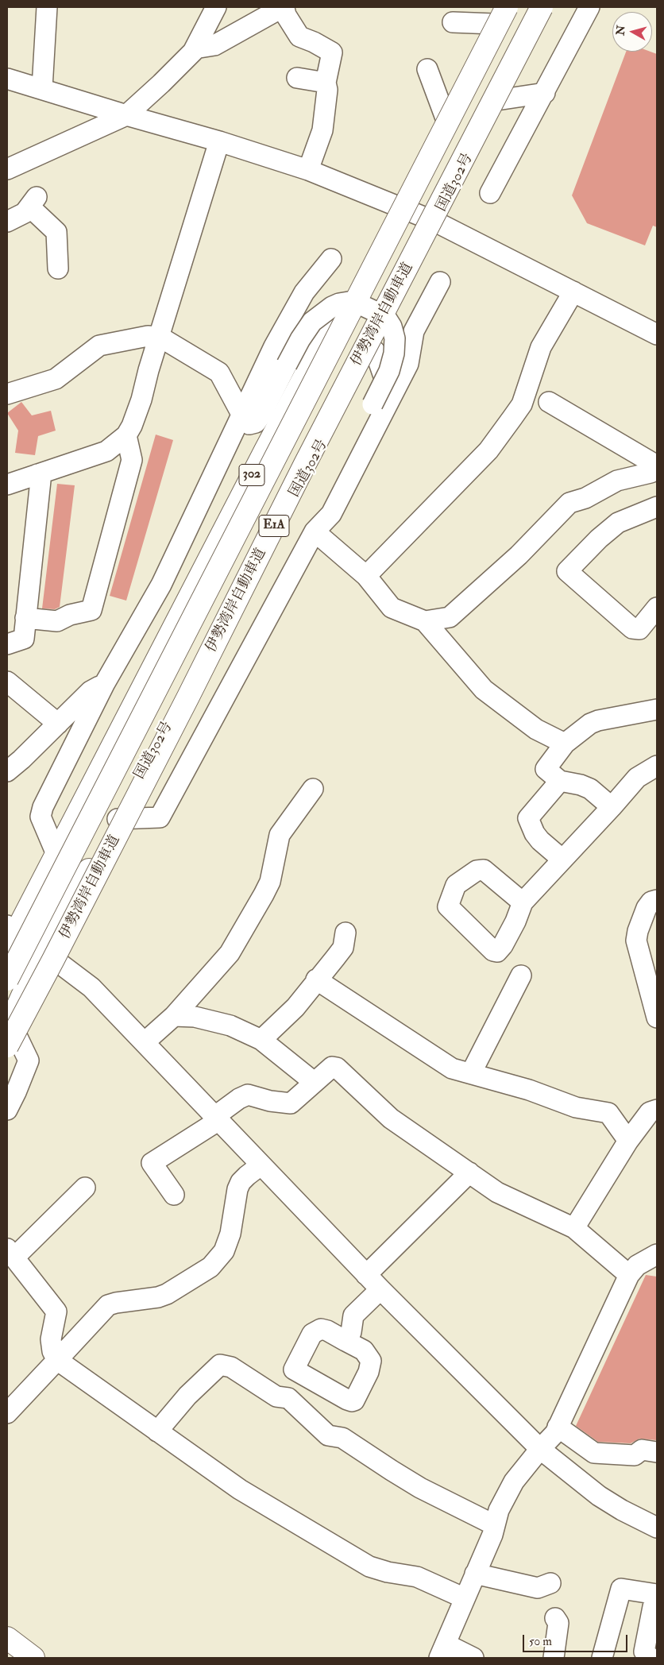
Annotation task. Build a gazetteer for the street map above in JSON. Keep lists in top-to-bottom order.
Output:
{
  "streets": {
    "highway": [
      "国道302号",
      "伊勢湾岸自動車道",
      "302",
      "E1A"
    ]
  },
  "crossings": [
    ["国道302号", "伊勢湾岸自動車道"]
  ],
  "scale_bar": "50 m",
  "north": "left"
}
